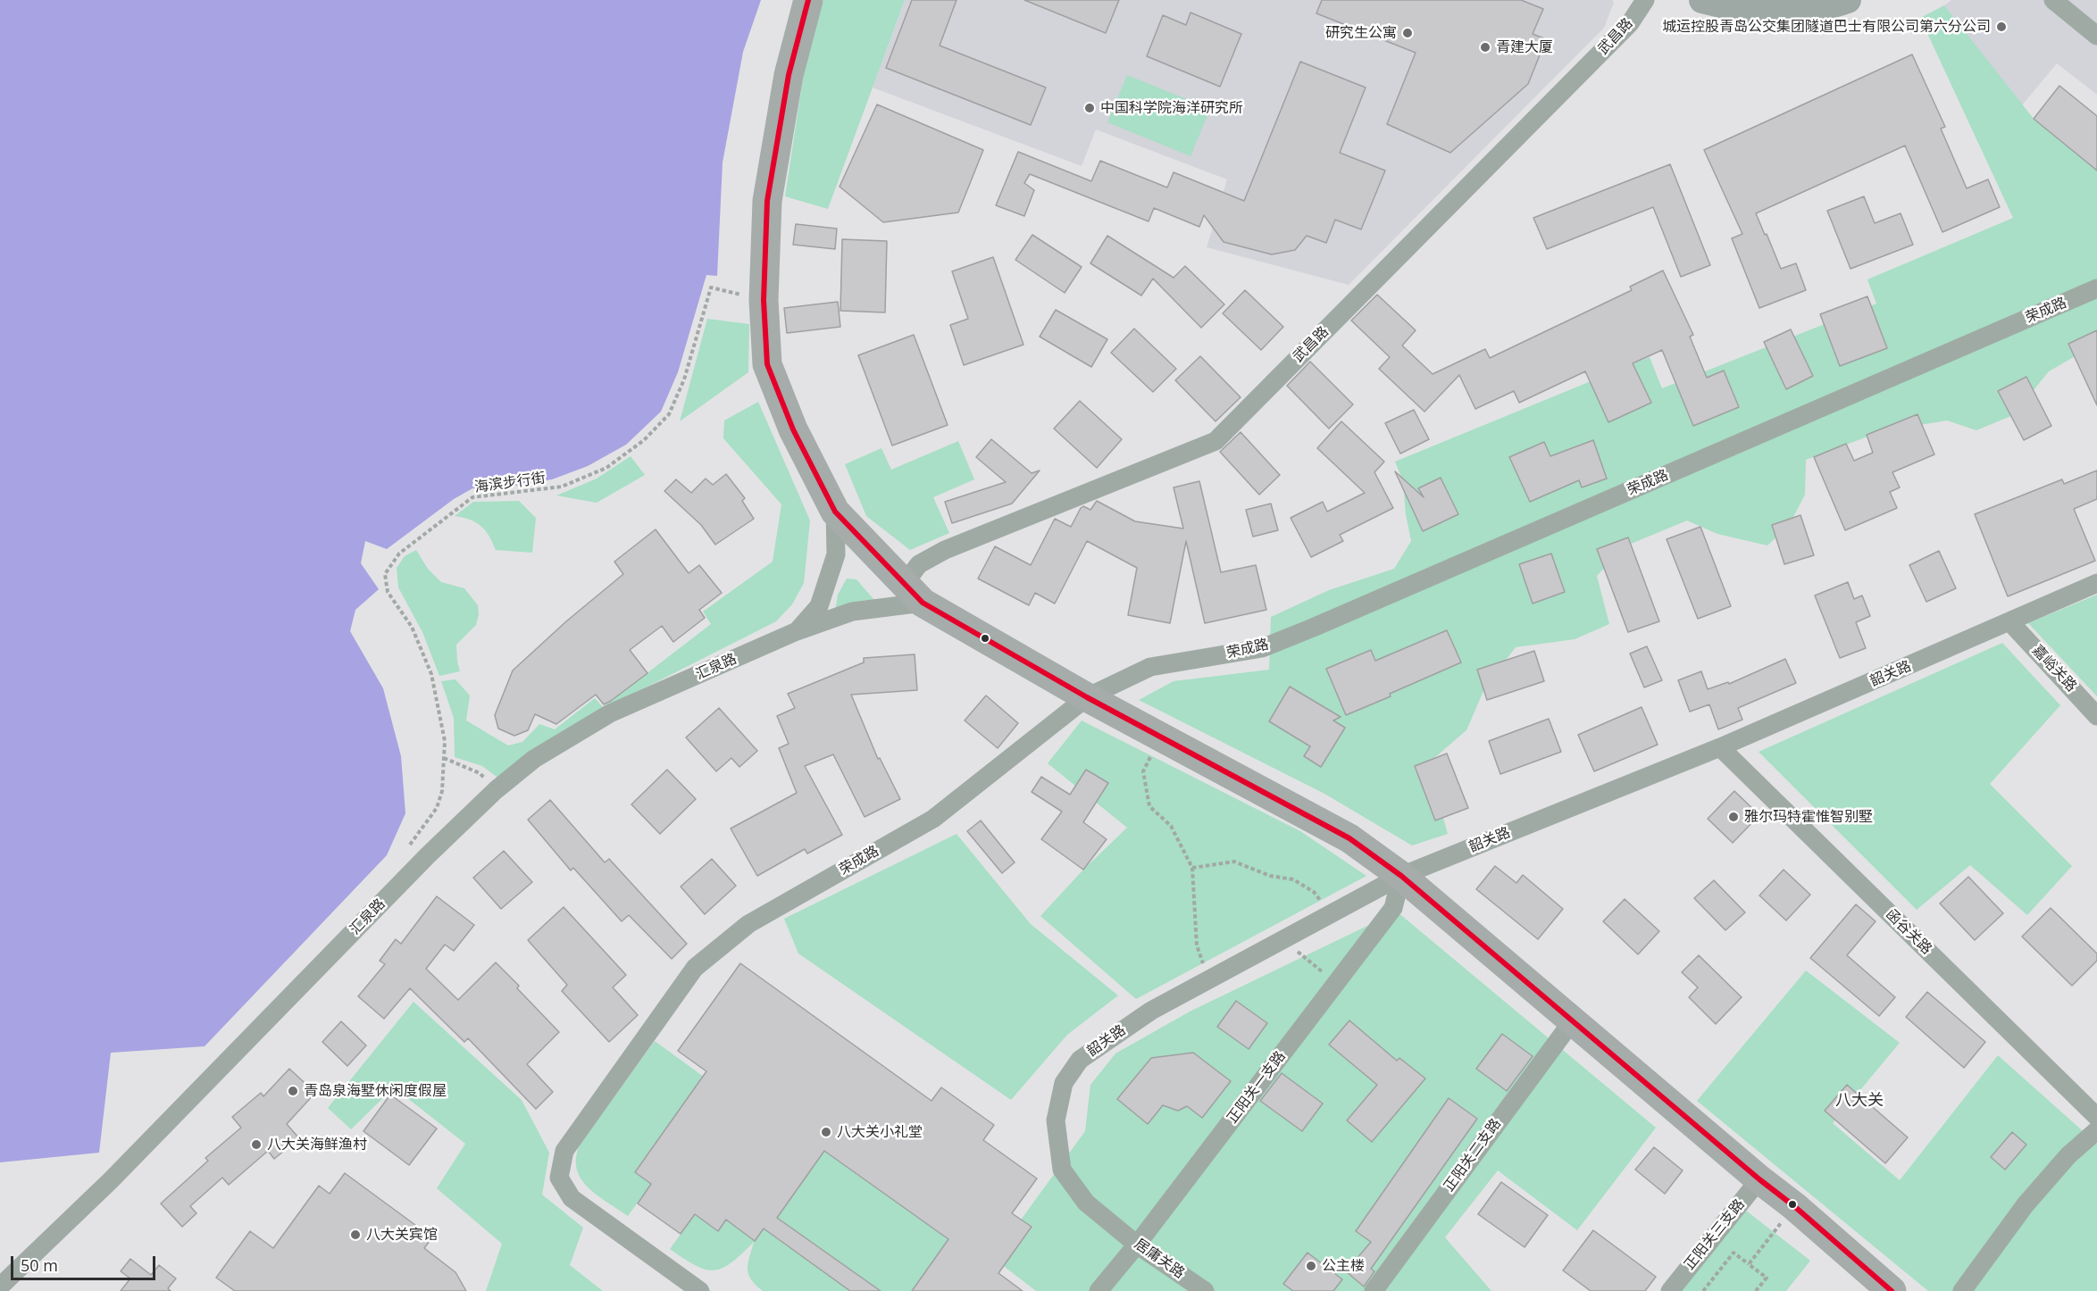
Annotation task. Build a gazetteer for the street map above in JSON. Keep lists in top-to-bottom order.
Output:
{
  "streets": {
    "street": [
      "武昌路",
      "荣成路",
      "汇泉路",
      "嘉峪关路",
      "韶关路",
      "函谷关路",
      "正阳关一支路",
      "正阳关二支路",
      "正阳关三支路",
      "居庸关路"
    ],
    "path": ["海滨步行街"]
  },
  "crossings": [
    ["武昌路", "汇泉路"],
    ["嘉峪关路", "韶关路"],
    ["韶关路", "函谷关路"],
    ["韶关路", "正阳关一支路"],
    ["韶关路", "居庸关路"],
    ["正阳关一支路", "居庸关路"]
  ],
  "districts": ["八大关"],
  "places": [
    "城运控股青岛公交集团隧道巴士有限公司第六分公司",
    "研究生公寓",
    "青建大厦",
    "中国科学院海洋研究所",
    "雅尔玛特霍惟智别墅",
    "青岛泉海墅休闲度假屋",
    "八大关小礼堂",
    "八大关海鲜渔村",
    "八大关宾馆",
    "公主楼"
  ],
  "scale_bar": "50 m"
}
